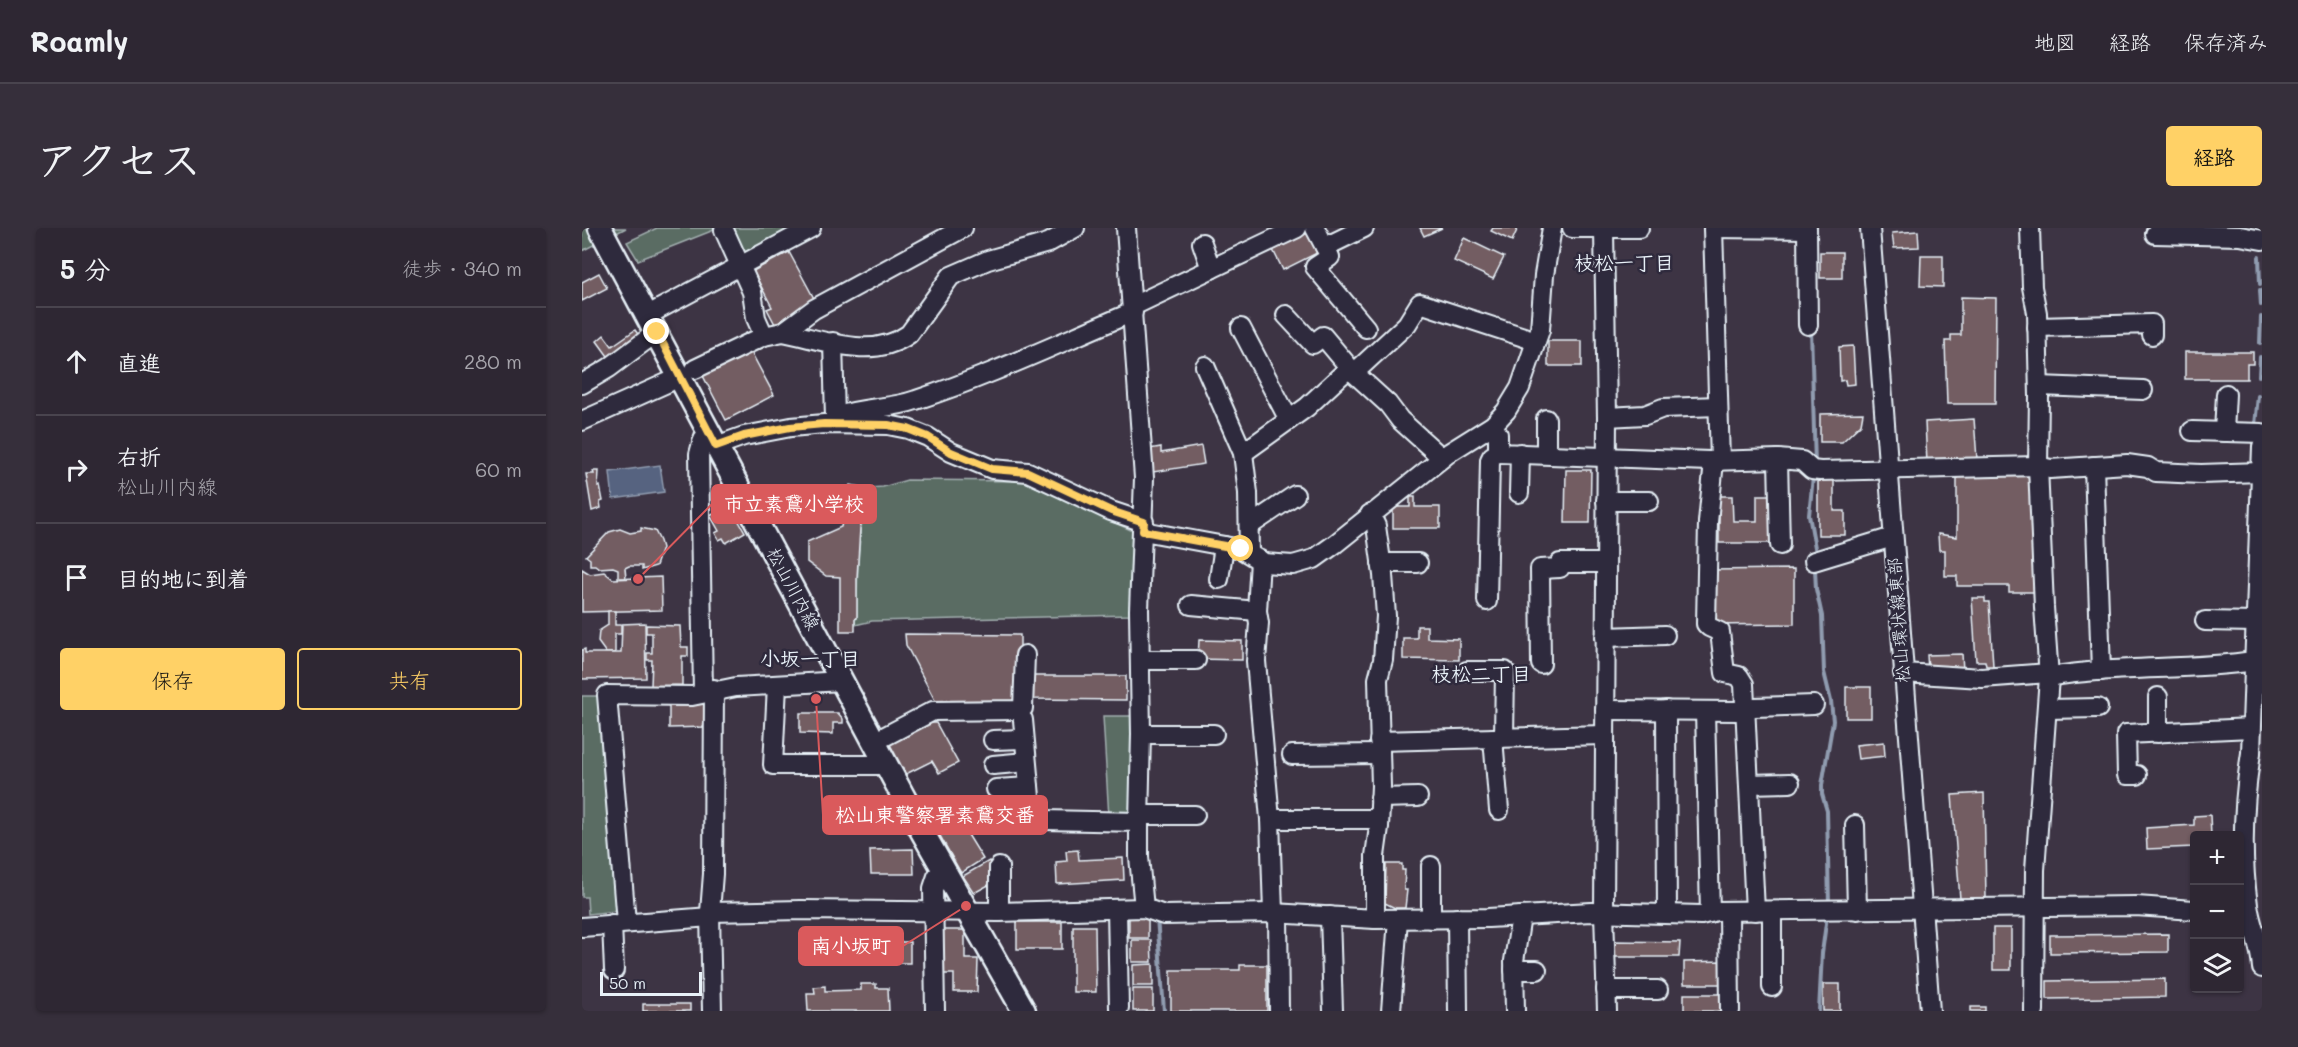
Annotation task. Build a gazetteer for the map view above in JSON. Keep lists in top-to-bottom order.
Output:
{
  "streets": {
    "main road": ["松山川内線"],
    "street": ["松山環状線東部"]
  },
  "districts": ["枝松一丁目", "小坂一丁目", "枝松二丁目"],
  "places": ["市立素鵞小学校", "松山東警察署素鵞交番", "南小坂町"],
  "scale_bar": "50 m",
  "page": {
    "header": "Roamly",
    "nav": ["地図", "経路", "保存済み"],
    "title": "アクセス",
    "buttons": [
      "経路",
      ["保存", "共有"]
    ],
    "heading": ["5 分", "徒歩 · 340 m"],
    "list": [
      ["直進", "280 m"],
      ["右折", "松山川内線", "60 m"],
      "目的地に到着"
    ],
    "map_buttons": ["+", "−"],
    "scale": "50 m"
  }
}
